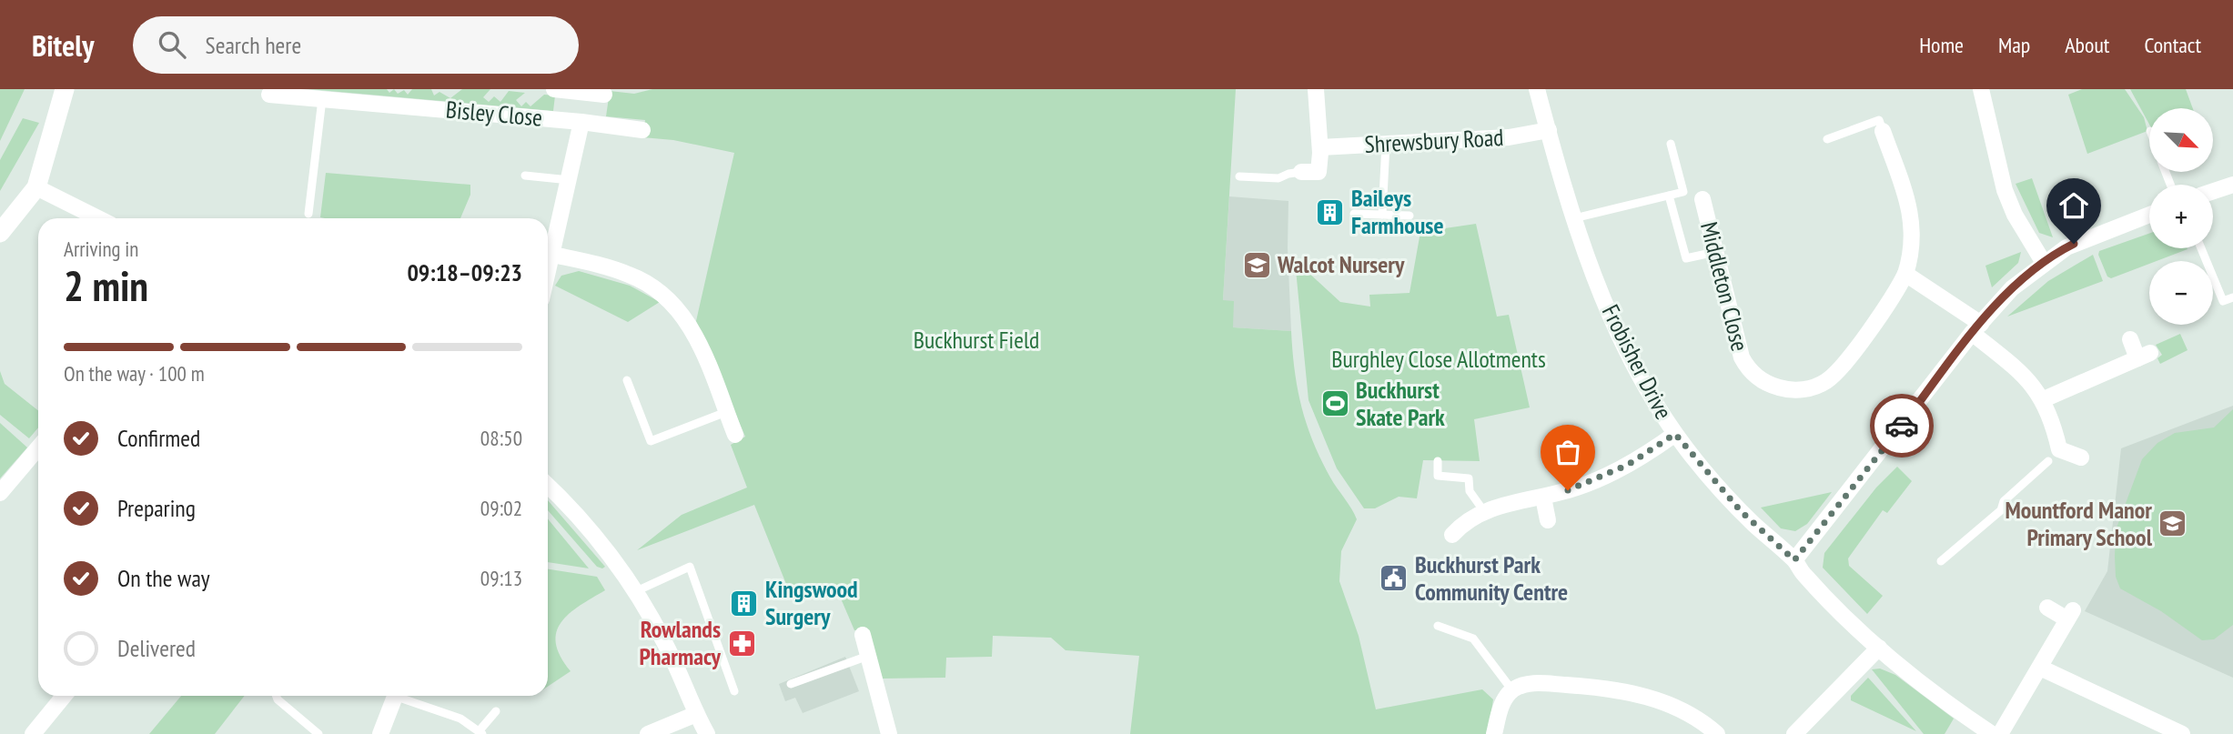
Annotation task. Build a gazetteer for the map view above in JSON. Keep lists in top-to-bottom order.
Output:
{
  "streets": {
    "street": [
      "Bisley Close",
      "Shrewsbury Road",
      "Middleton Close",
      "Frobisher Drive"
    ]
  },
  "crossings": [
    ["Shrewsbury Road", "Frobisher Drive"]
  ],
  "parks": ["Buckhurst Field", "Burghley Close Allotments"],
  "places": {
    "building": ["Baileys Farmhouse", "Kingswood Surgery"],
    "school or university": ["Walcot Nursery", "Mountford Manor Primary School"],
    "sports": ["Buckhurst Skate Park"],
    "public building": ["Buckhurst Park Community Centre"],
    "pharmacy": ["Rowlands Pharmacy"]
  },
  "north": "bottom right",
  "page": {
    "header": "Bitely",
    "search": "Search here",
    "nav": [
      "Home",
      "Map",
      "About",
      "Contact"
    ],
    "map_buttons": ["+", "−"],
    "heading": ["2 min", "Arriving in", "09:18–09:23"],
    "bar": "On the way · 100 m",
    "list": [
      ["Confirmed", "08:50"],
      ["Preparing", "09:02"],
      ["On the way", "09:13"],
      "Delivered"
    ]
  }
}
